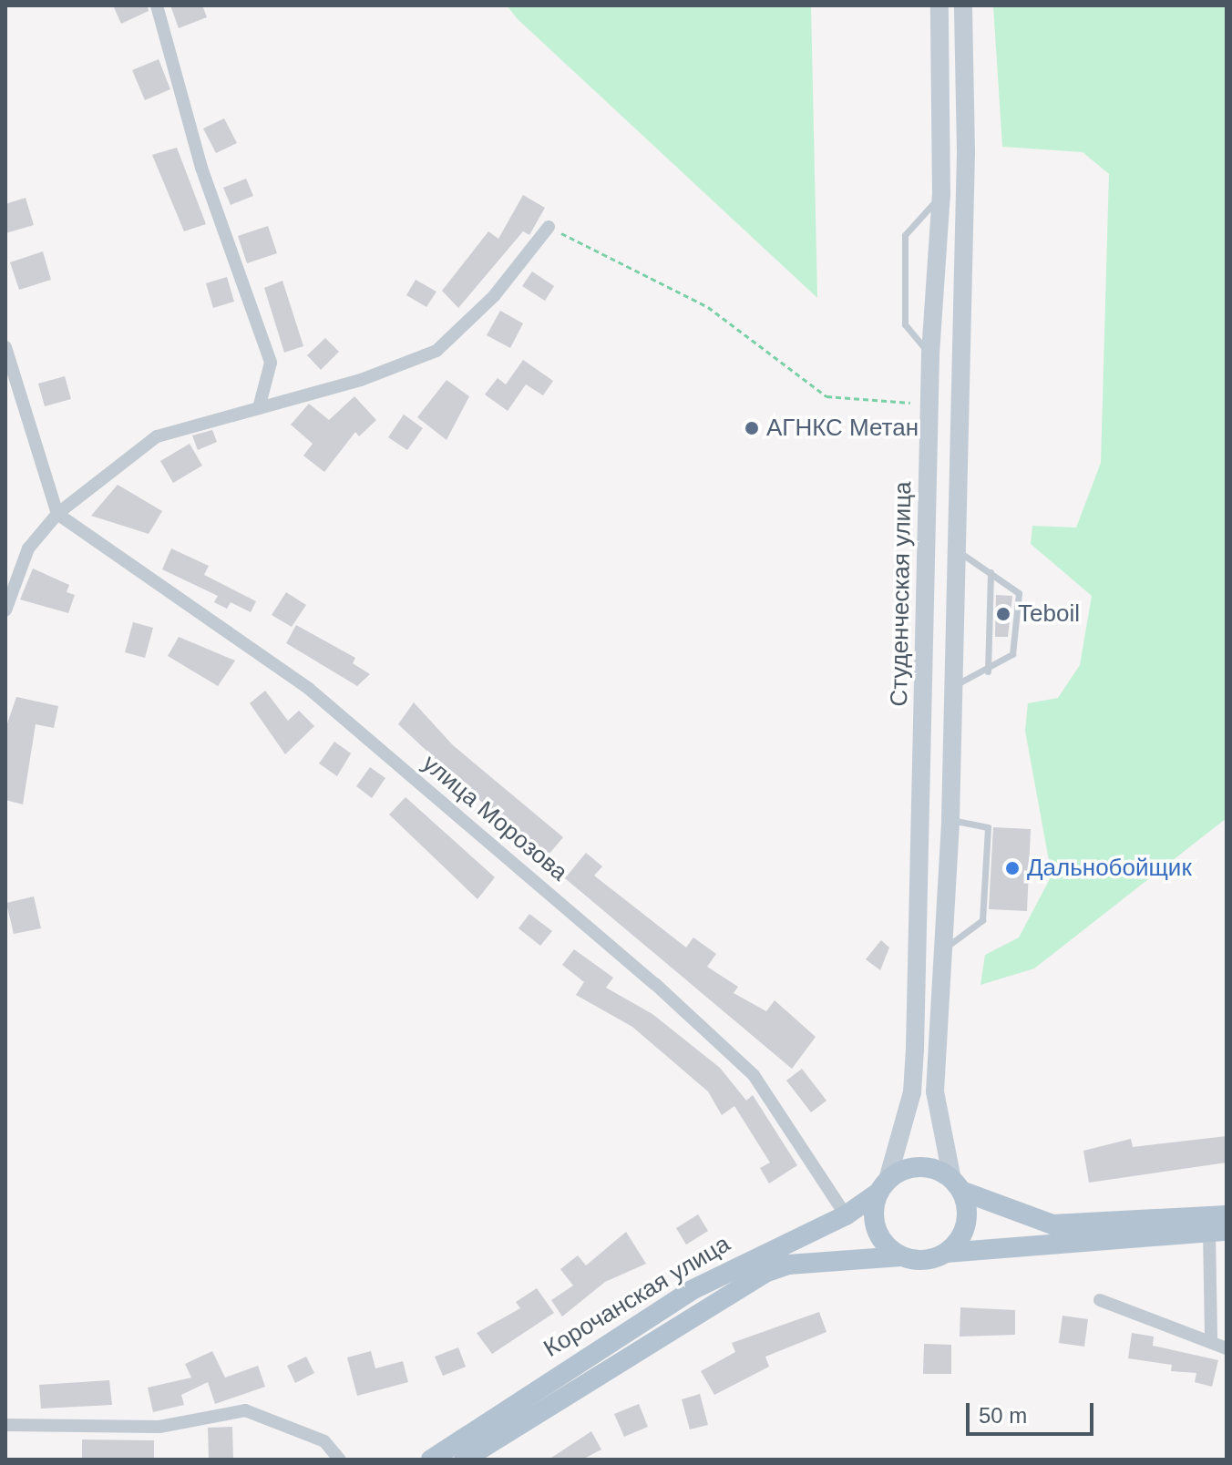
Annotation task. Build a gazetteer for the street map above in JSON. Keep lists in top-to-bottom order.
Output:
{
  "streets": {
    "main road": ["Студенческая улица", "Корочанская улица"],
    "street": ["улица Морозова"]
  },
  "crossings": [
    ["Студенческая улица", "Корочанская улица"],
    ["улица Морозова", "Корочанская улица"]
  ],
  "places": ["АГНКС Метан", "Teboil", "Дальнобойщик"],
  "scale_bar": "50 m"
}
